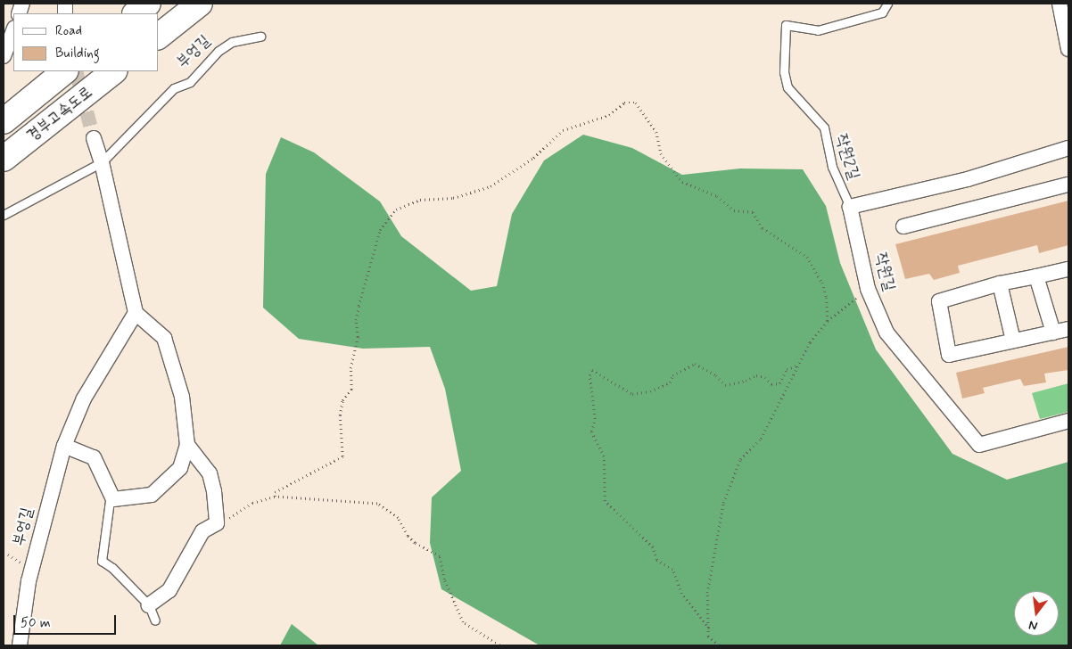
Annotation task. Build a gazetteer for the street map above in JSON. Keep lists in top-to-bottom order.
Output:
{
  "streets": {
    "highway": ["경부고속도로"],
    "street": ["부엉길", "작원길"],
    "lane": ["작원2길"]
  },
  "crossings": [
    ["작원2길", "작원길"]
  ],
  "legend": ["Road", "Building"],
  "scale_bar": "50 m",
  "north": "bottom"
}
